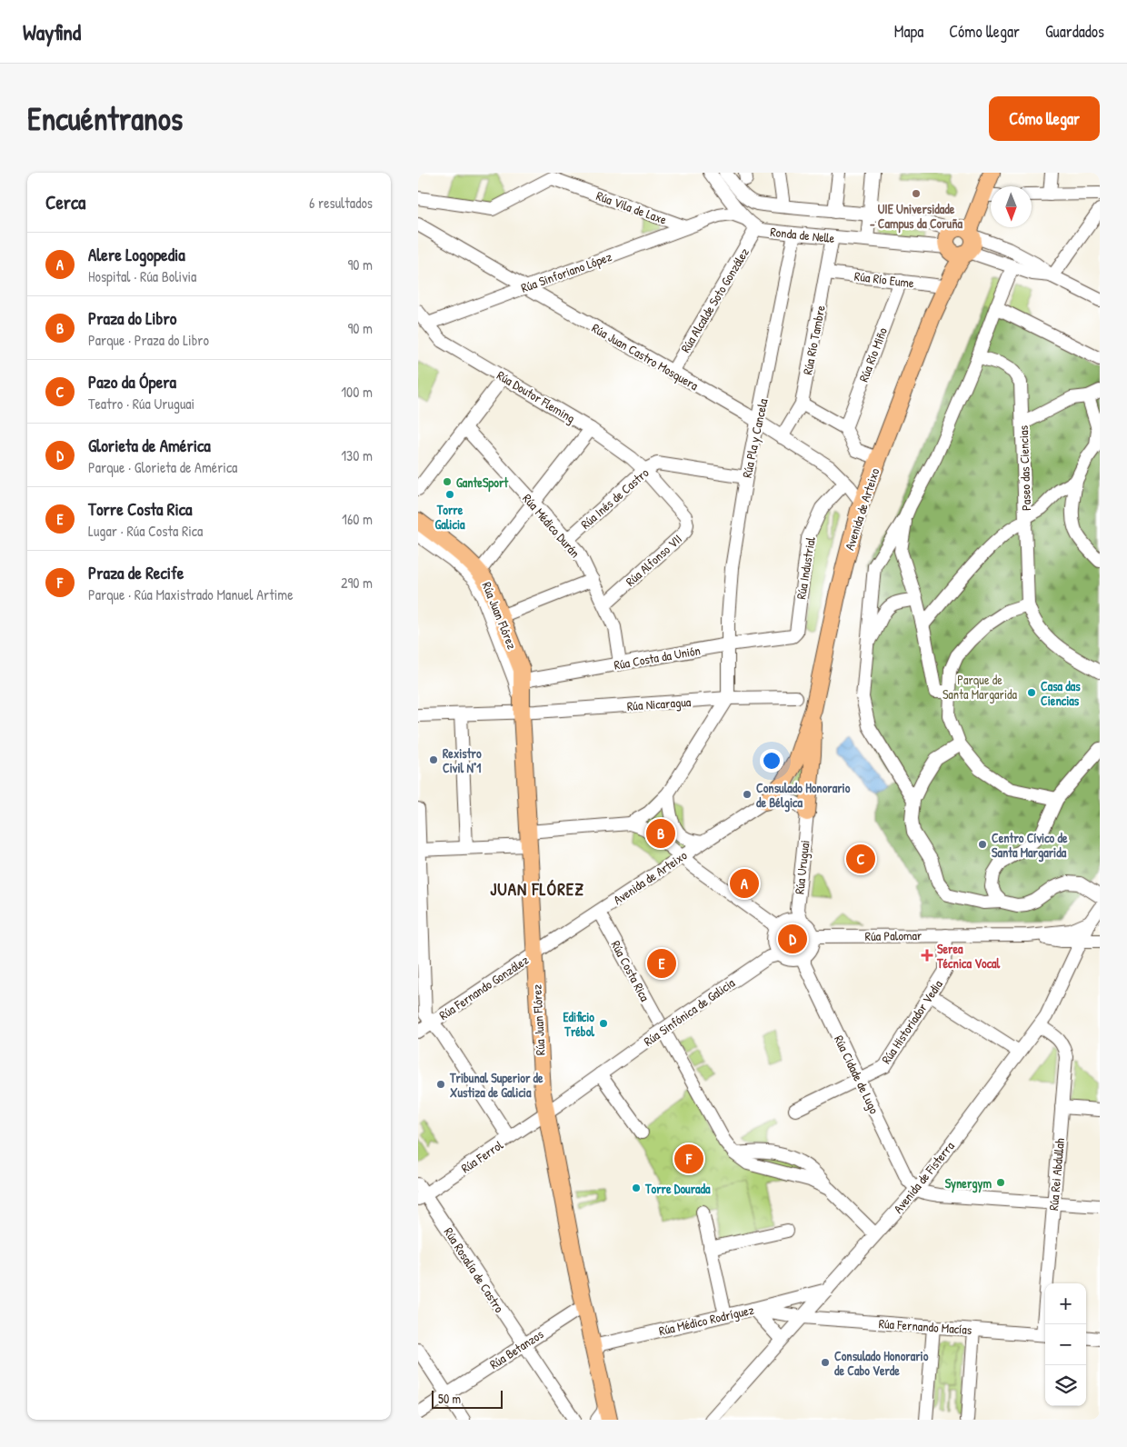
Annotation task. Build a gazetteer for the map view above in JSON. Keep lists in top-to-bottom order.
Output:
{
  "streets": {
    "main road": ["Avenida de Arteixo", "Rúa Juan Flórez"],
    "street": [
      "Rúa Vila de Laxe",
      "Ronda de Nelle",
      "Rúa Sinforiano López",
      "Rúa Río Eume",
      "Rúa Alcalde Soto González",
      "Rúa Río Tambre",
      "Rúa Río Miño",
      "Rúa Juan Castro Mosquera",
      "Rúa Doutor Fleming",
      "Rúa Pla y Cancela",
      "Paseo das Ciencias",
      "Rúa Inés de Castro",
      "Rúa Médico Durán",
      "Rúa Alfonso VII",
      "Rúa Industrial",
      "Rúa Costa da Unión",
      "Rúa Nicaragua",
      "Rúa Uruguai",
      "Rúa Palomar",
      "Rúa Costa Rica",
      "Rúa Fernando González",
      "Rúa Sinfónica de Galicia",
      "Rúa Historiador Vedia",
      "Rúa Cidade de Lugo",
      "Rúa Ferrol",
      "Rúa Rei Abdullah",
      "Avenida de Fisterra",
      "Rúa Rosalía de Castro",
      "Rúa Médico Rodríguez",
      "Rúa Fernando Macías",
      "Rúa Betanzos"
    ]
  },
  "crossings": [
    ["Rúa Vila de Laxe", "Rúa Sinforiano López"],
    ["Ronda de Nelle", "Rúa Sinforiano López"],
    ["Ronda de Nelle", "Rúa Alcalde Soto González"],
    ["Ronda de Nelle", "Rúa Río Tambre"],
    ["Ronda de Nelle", "Rúa Pla y Cancela"],
    ["Ronda de Nelle", "Avenida de Arteixo"],
    ["Rúa Sinforiano López", "Rúa Alcalde Soto González"],
    ["Rúa Sinforiano López", "Rúa Juan Castro Mosquera"],
    ["Rúa Sinforiano López", "Rúa Doutor Fleming"],
    ["Rúa Río Eume", "Rúa Río Tambre"],
    ["Rúa Río Eume", "Rúa Río Miño"],
    ["Rúa Río Eume", "Avenida de Arteixo"],
    ["Rúa Alcalde Soto González", "Rúa Juan Castro Mosquera"],
    ["Rúa Río Tambre", "Rúa Juan Castro Mosquera"],
    ["Rúa Juan Castro Mosquera", "Rúa Pla y Cancela"],
    ["Rúa Juan Castro Mosquera", "Avenida de Arteixo"],
    ["Rúa Juan Castro Mosquera", "Rúa Industrial"],
    ["Rúa Doutor Fleming", "Rúa Inés de Castro"],
    ["Rúa Doutor Fleming", "Rúa Alfonso VII"],
    ["Rúa Pla y Cancela", "Rúa Inés de Castro"],
    ["Rúa Pla y Cancela", "Rúa Costa da Unión"],
    ["Rúa Pla y Cancela", "Rúa Nicaragua"],
    ["Rúa Inés de Castro", "Rúa Médico Durán"],
    ["Rúa Inés de Castro", "Rúa Alfonso VII"],
    ["Avenida de Arteixo", "Rúa Juan Flórez"],
    ["Avenida de Arteixo", "Rúa Uruguai"],
    ["Avenida de Arteixo", "Rúa Costa Rica"],
    ["Avenida de Arteixo", "Rúa Fernando González"],
    ["Rúa Médico Durán", "Rúa Alfonso VII"],
    ["Rúa Médico Durán", "Rúa Costa da Unión"],
    ["Rúa Industrial", "Rúa Costa da Unión"],
    ["Rúa Juan Flórez", "Rúa Costa da Unión"],
    ["Rúa Juan Flórez", "Rúa Nicaragua"],
    ["Rúa Juan Flórez", "Rúa Fernando González"],
    ["Rúa Juan Flórez", "Rúa Sinfónica de Galicia"],
    ["Rúa Juan Flórez", "Rúa Ferrol"],
    ["Rúa Juan Flórez", "Rúa Médico Rodríguez"],
    ["Rúa Juan Flórez", "Rúa Betanzos"],
    ["Rúa Uruguai", "Rúa Palomar"],
    ["Rúa Uruguai", "Rúa Sinfónica de Galicia"],
    ["Rúa Uruguai", "Rúa Cidade de Lugo"],
    ["Rúa Palomar", "Rúa Sinfónica de Galicia"],
    ["Rúa Palomar", "Rúa Historiador Vedia"],
    ["Rúa Palomar", "Rúa Cidade de Lugo"],
    ["Rúa Palomar", "Avenida de Fisterra"],
    ["Rúa Costa Rica", "Rúa Sinfónica de Galicia"],
    ["Rúa Costa Rica", "Avenida de Fisterra"],
    ["Rúa Sinfónica de Galicia", "Rúa Cidade de Lugo"],
    ["Rúa Sinfónica de Galicia", "Rúa Ferrol"],
    ["Rúa Historiador Vedia", "Rúa Cidade de Lugo"],
    ["Rúa Cidade de Lugo", "Avenida de Fisterra"],
    ["Rúa Ferrol", "Rúa Rosalía de Castro"],
    ["Rúa Rei Abdullah", "Avenida de Fisterra"],
    ["Avenida de Fisterra", "Rúa Médico Rodríguez"],
    ["Avenida de Fisterra", "Rúa Fernando Macías"],
    ["Rúa Rosalía de Castro", "Rúa Betanzos"],
    ["Rúa Médico Rodríguez", "Rúa Fernando Macías"]
  ],
  "districts": ["JUAN FLÓREZ"],
  "parks": ["Parque de Santa Margarida"],
  "places": {
    "other": [
      "UIE Universidade - Campus da Coruña",
      "GanteSport",
      "Torre Galicia",
      "Casa das Ciencias",
      "Rexistro Civil N°1",
      "Consulado Honorario de Bélgica",
      "Centro Cívico de Santa Margarida",
      "Edificio Trébol",
      "Tribunal Superior de Xustiza de Galicia",
      "Synergym",
      "Torre Dourada",
      "Consulado Honorario de Cabo Verde"
    ],
    "health": ["Serea Técnica Vocal"]
  },
  "scale_bar": "50 m",
  "north": "bottom",
  "page": {
    "header": "Wayfind",
    "nav": ["Mapa", "Cómo llegar", "Guardados"],
    "buttons": "Cómo llegar",
    "title": "Encuéntranos",
    "heading": ["Cerca", "6 resultados"],
    "list": [
      {
        "mark": "A",
        "name": "Alere Logopedia",
        "note": "Hospital · Rúa Bolivia",
        "value": "90 m"
      },
      {
        "mark": "B",
        "name": "Praza do Libro",
        "note": "Parque · Praza do Libro",
        "value": "90 m"
      },
      {
        "mark": "C",
        "name": "Pazo da Ópera",
        "note": "Teatro · Rúa Uruguai",
        "value": "100 m"
      },
      {
        "mark": "D",
        "name": "Glorieta de América",
        "note": "Parque · Glorieta de América",
        "value": "130 m"
      },
      {
        "mark": "E",
        "name": "Torre Costa Rica",
        "note": "Lugar · Rúa Costa Rica",
        "value": "160 m"
      },
      {
        "mark": "F",
        "name": "Praza de Recife",
        "note": "Parque · Rúa Maxistrado Manuel Artime",
        "value": "290 m"
      }
    ],
    "pins": [
      "B",
      "C",
      "A",
      "D",
      "E",
      "F"
    ],
    "map_buttons": ["+", "−"],
    "scale": "50 m"
  }
}
